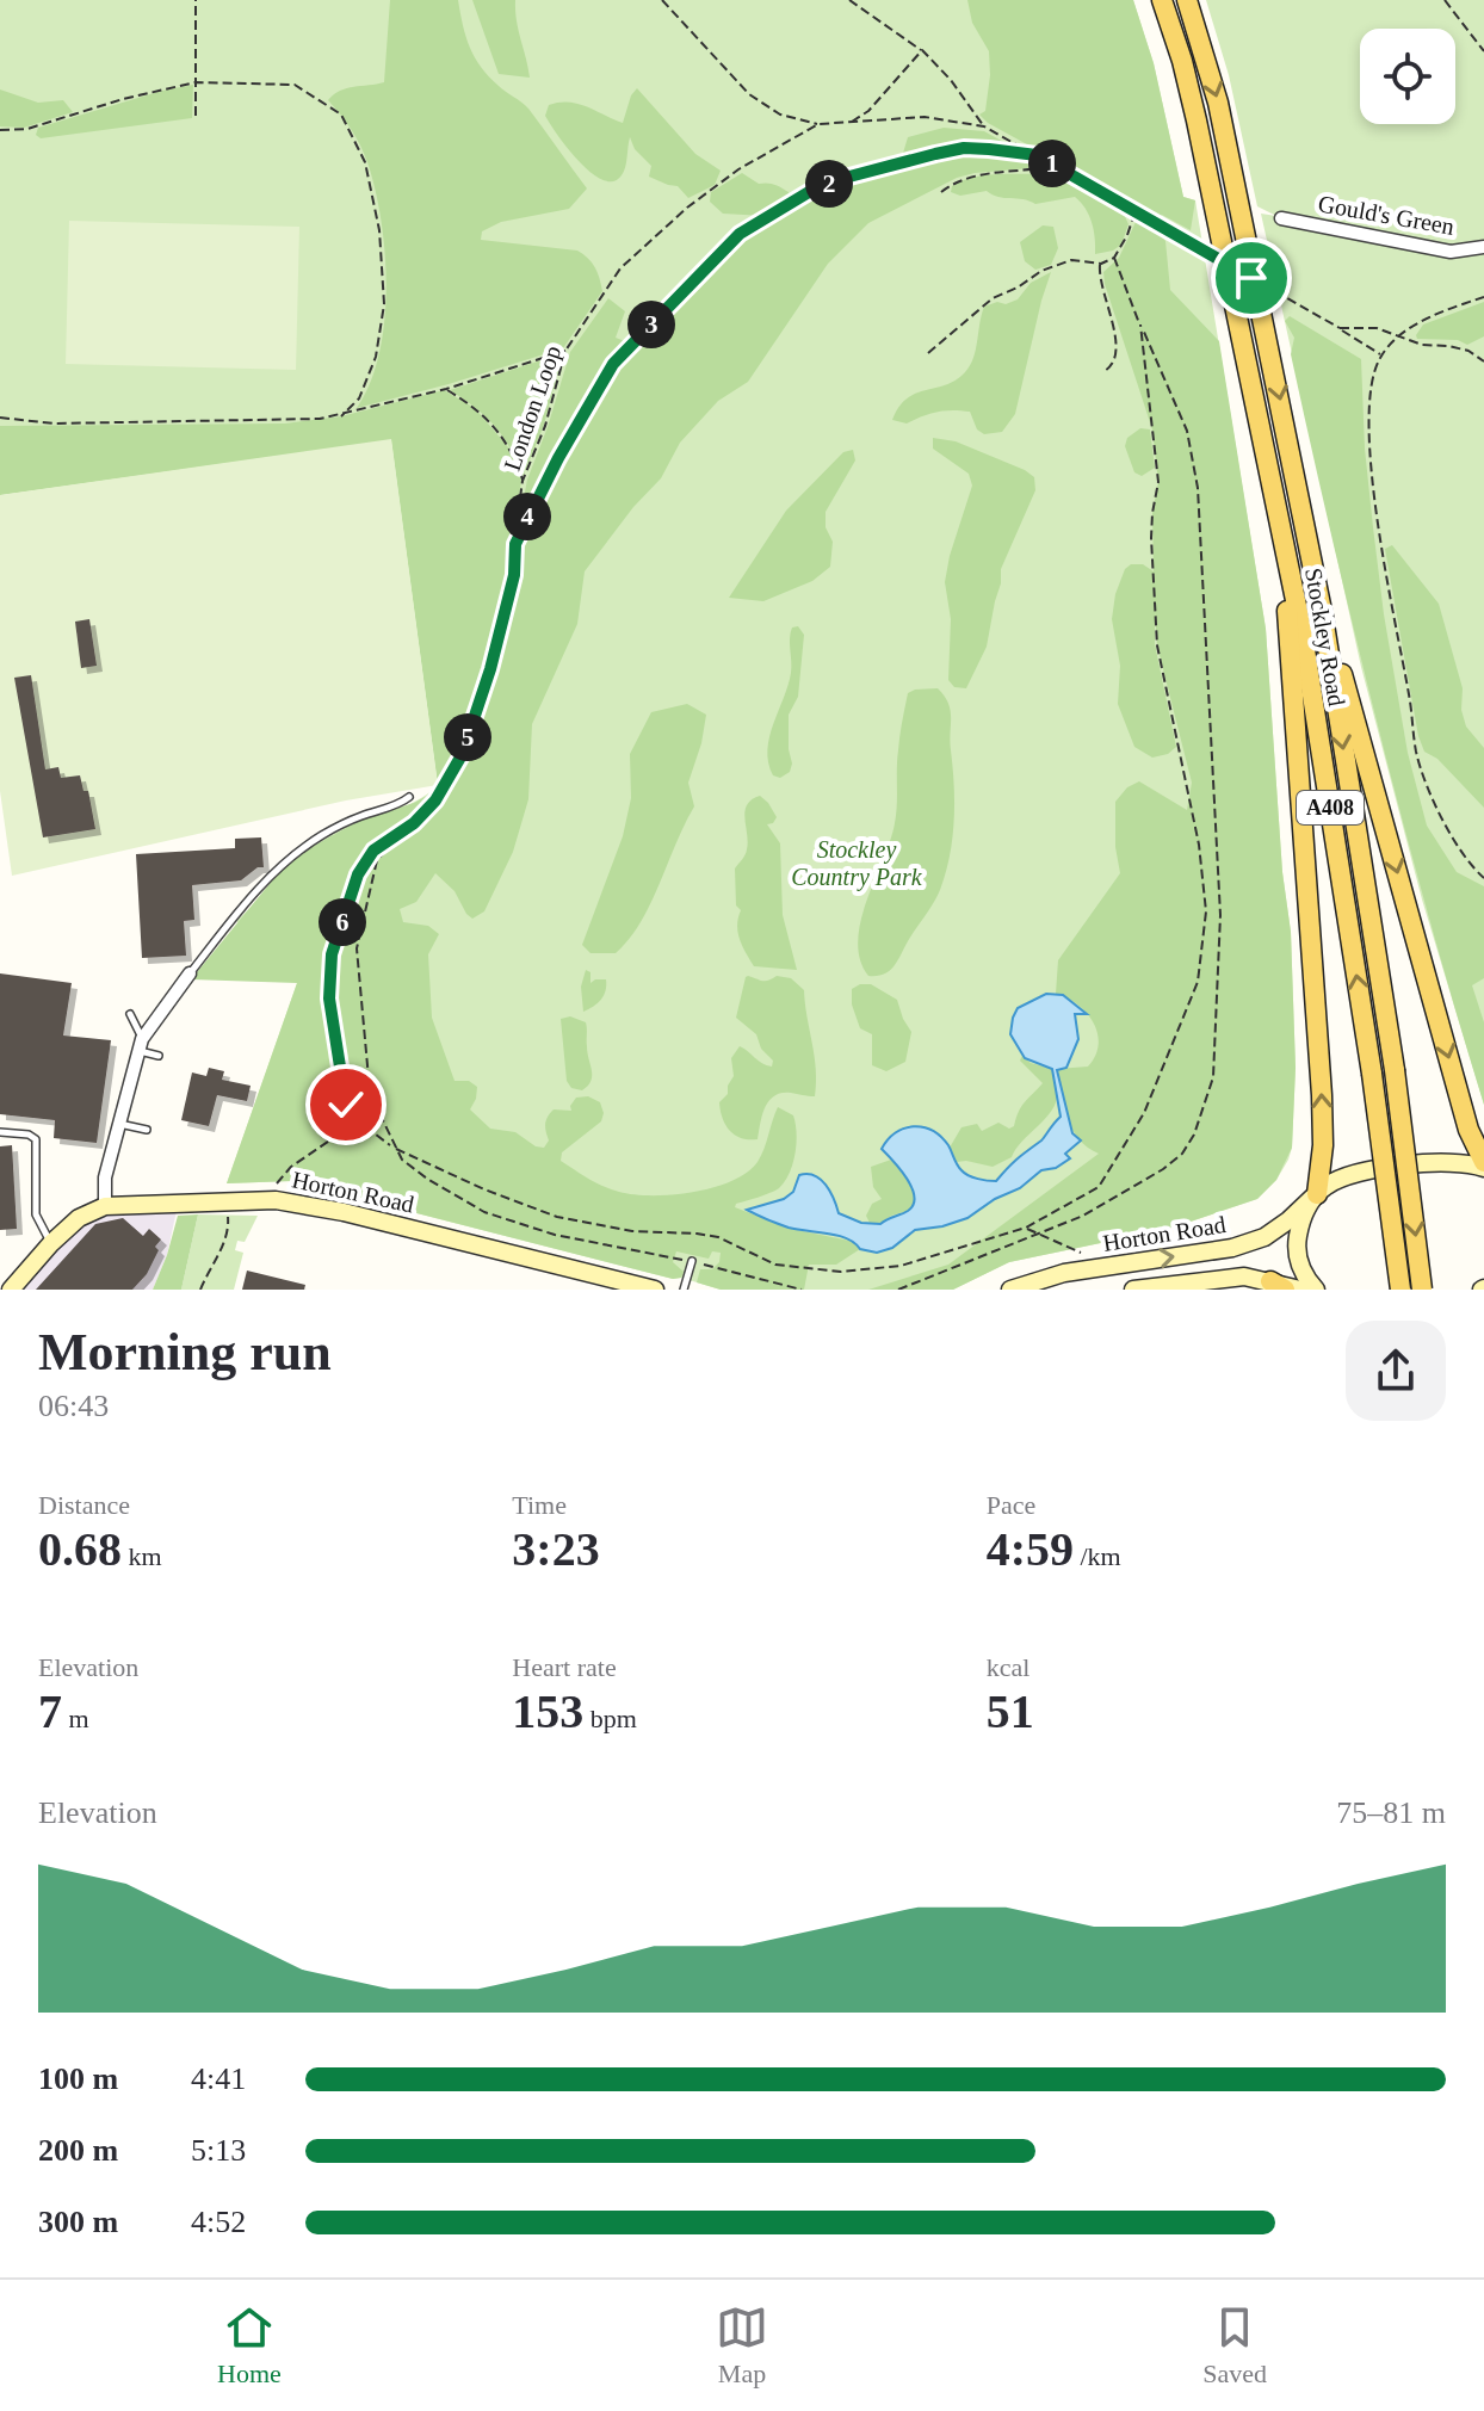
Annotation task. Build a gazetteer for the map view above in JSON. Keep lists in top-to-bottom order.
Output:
{
  "streets": {
    "main road": ["Stockley Road", "A408"],
    "street": ["Gould's Green", "Horton Road"],
    "path": ["London Loop"]
  },
  "parks": ["Stockley Country Park"],
  "page": {
    "pins": [
      "1",
      "2",
      "3",
      "4",
      "5",
      "6"
    ],
    "heading": ["Morning run", "06:43"],
    "stats": [
      ["Distance", "0.68 km"],
      ["Time", "3:23"],
      ["Pace", "4:59 /km"],
      ["Elevation", "7 m"],
      ["Heart rate", "153 bpm"],
      ["kcal", "51"]
    ],
    "chart": ["Elevation", "75–81 m"],
    "list": [
      {
        "name": "100 m",
        "note": "4:41"
      },
      {
        "name": "200 m",
        "note": "5:13"
      },
      {
        "name": "300 m",
        "note": "4:52"
      }
    ],
    "tabs": ["Home", "Map", "Saved"]
  }
}
